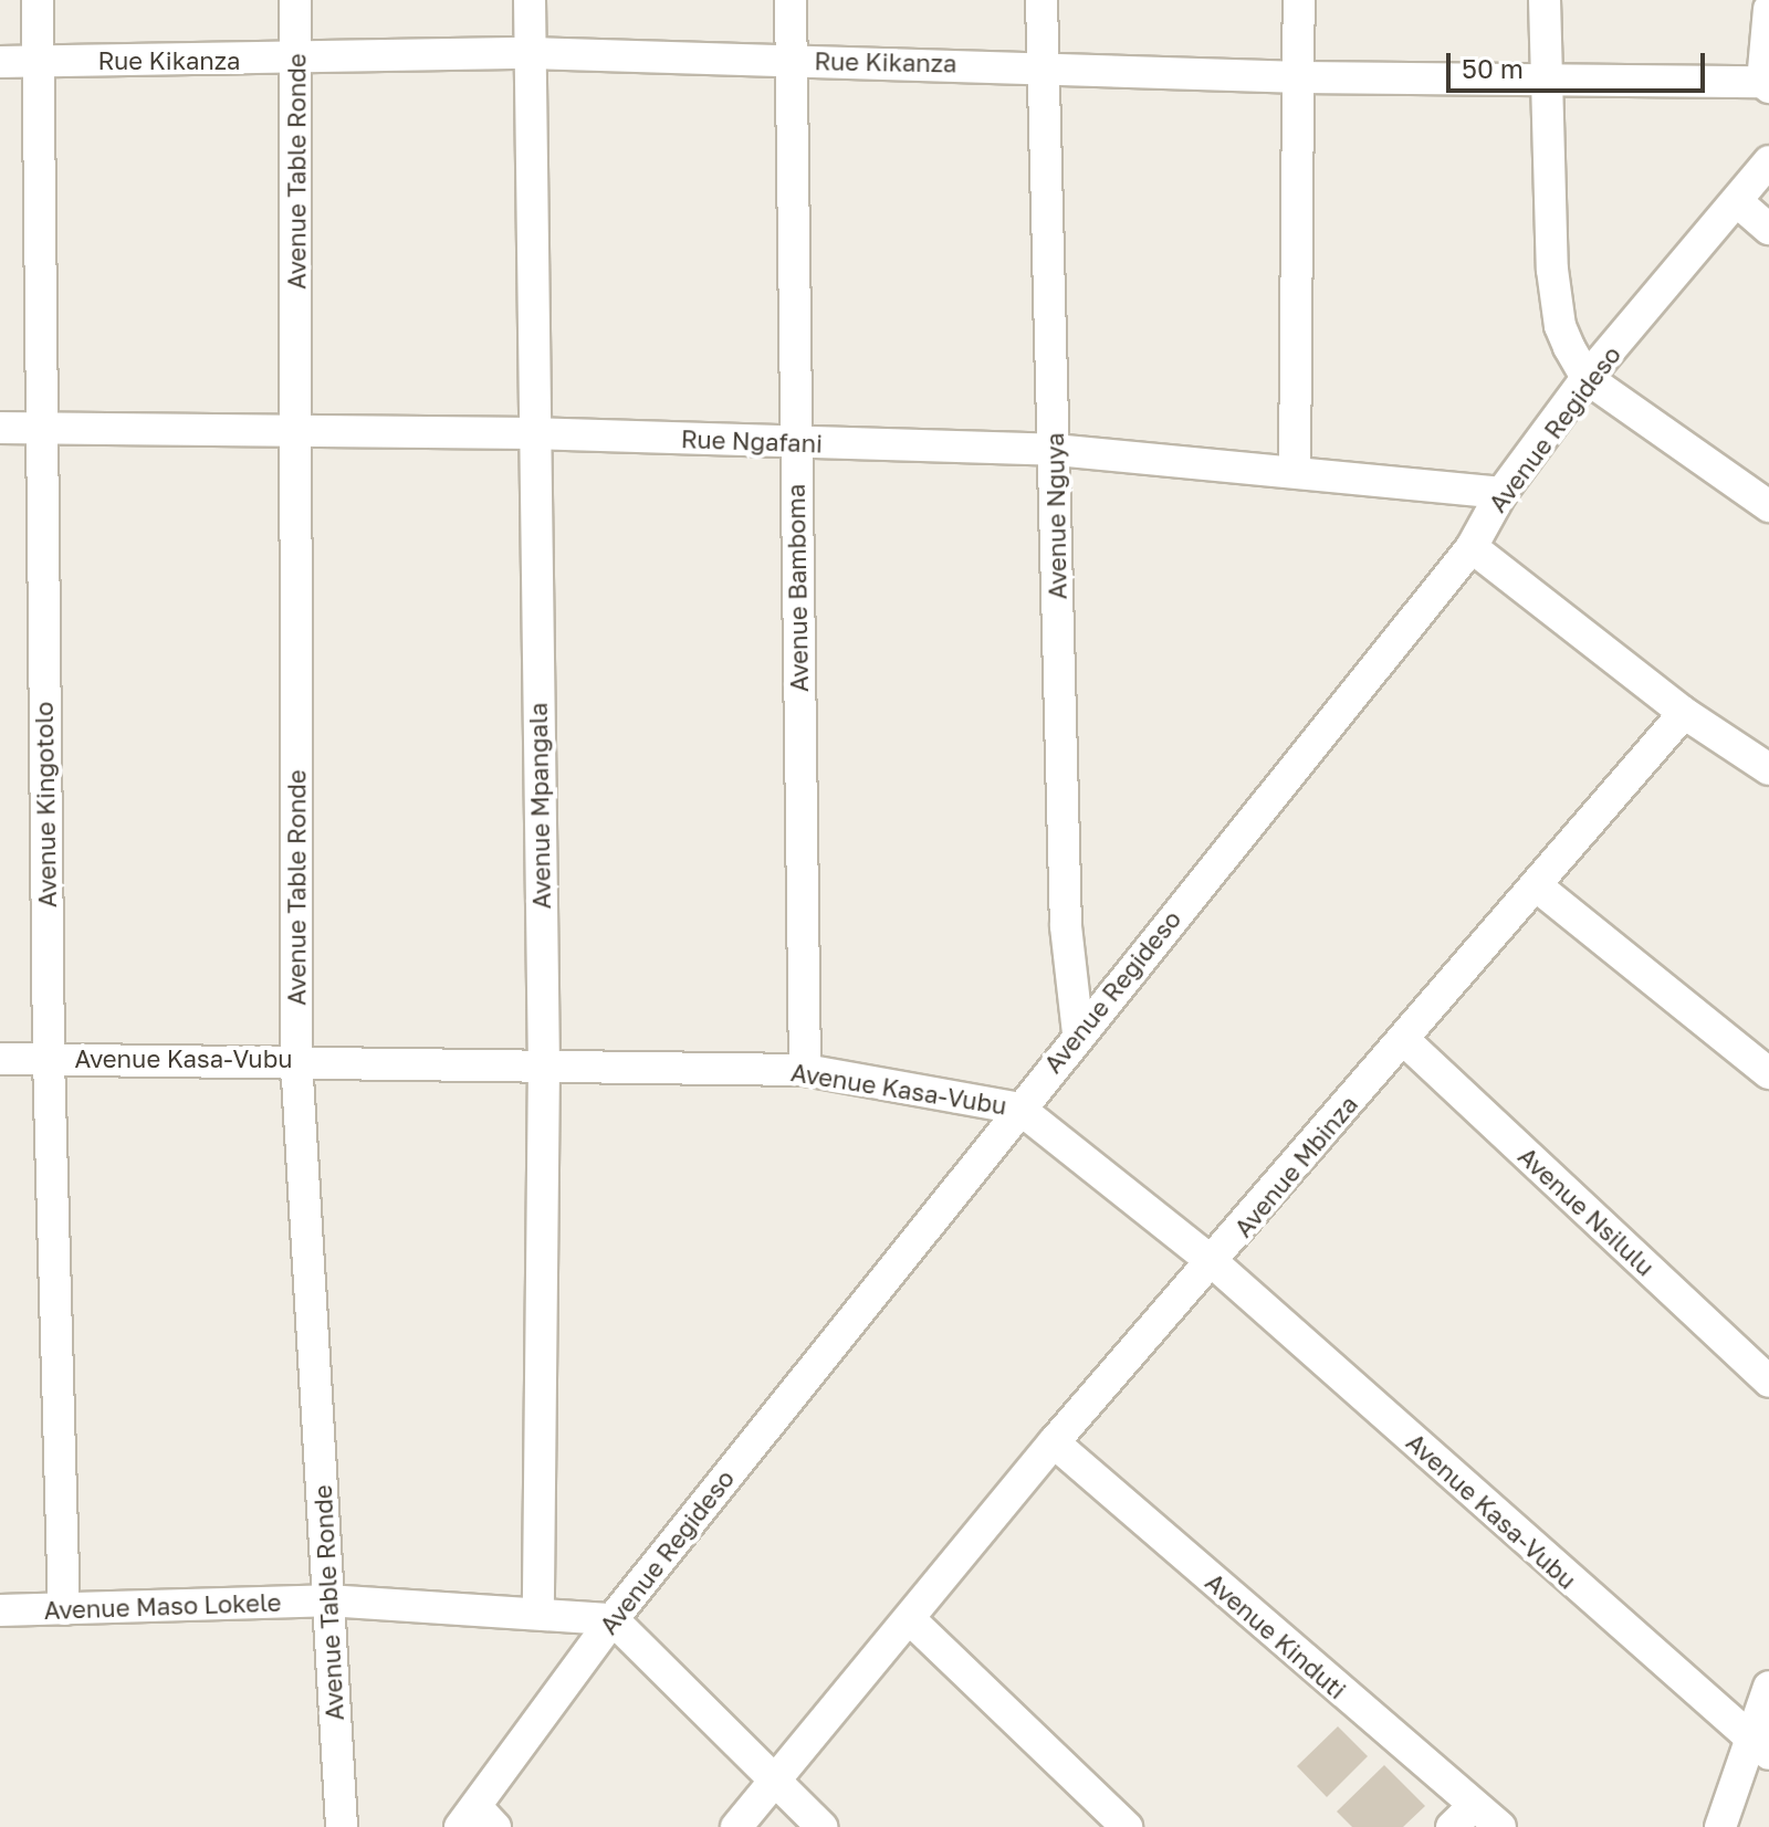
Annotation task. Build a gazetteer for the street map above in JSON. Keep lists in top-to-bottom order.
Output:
{
  "streets": {
    "street": [
      "Rue Kikanza",
      "Avenue Table Ronde",
      "Avenue Regideso",
      "Rue Ngafani",
      "Avenue Nguya",
      "Avenue Bamboma",
      "Avenue Kingotolo",
      "Avenue Mpangala",
      "Avenue Kasa-Vubu",
      "Avenue Mbinza",
      "Avenue Nsilulu",
      "Avenue Maso Lokele",
      "Avenue Kinduti"
    ]
  },
  "crossings": [
    ["Rue Kikanza", "Avenue Table Ronde"],
    ["Rue Kikanza", "Avenue Nguya"],
    ["Rue Kikanza", "Avenue Bamboma"],
    ["Rue Kikanza", "Avenue Kingotolo"],
    ["Rue Kikanza", "Avenue Mpangala"],
    ["Avenue Table Ronde", "Rue Ngafani"],
    ["Avenue Table Ronde", "Avenue Kasa-Vubu"],
    ["Avenue Table Ronde", "Avenue Maso Lokele"],
    ["Avenue Regideso", "Rue Ngafani"],
    ["Avenue Regideso", "Avenue Nguya"],
    ["Avenue Regideso", "Avenue Kasa-Vubu"],
    ["Avenue Regideso", "Avenue Maso Lokele"],
    ["Rue Ngafani", "Avenue Nguya"],
    ["Rue Ngafani", "Avenue Bamboma"],
    ["Rue Ngafani", "Avenue Kingotolo"],
    ["Rue Ngafani", "Avenue Mpangala"],
    ["Avenue Bamboma", "Avenue Kasa-Vubu"],
    ["Avenue Kingotolo", "Avenue Kasa-Vubu"],
    ["Avenue Kingotolo", "Avenue Maso Lokele"],
    ["Avenue Mpangala", "Avenue Kasa-Vubu"],
    ["Avenue Mpangala", "Avenue Maso Lokele"],
    ["Avenue Kasa-Vubu", "Avenue Mbinza"],
    ["Avenue Mbinza", "Avenue Nsilulu"],
    ["Avenue Mbinza", "Avenue Kinduti"]
  ],
  "scale_bar": "50 m"
}
